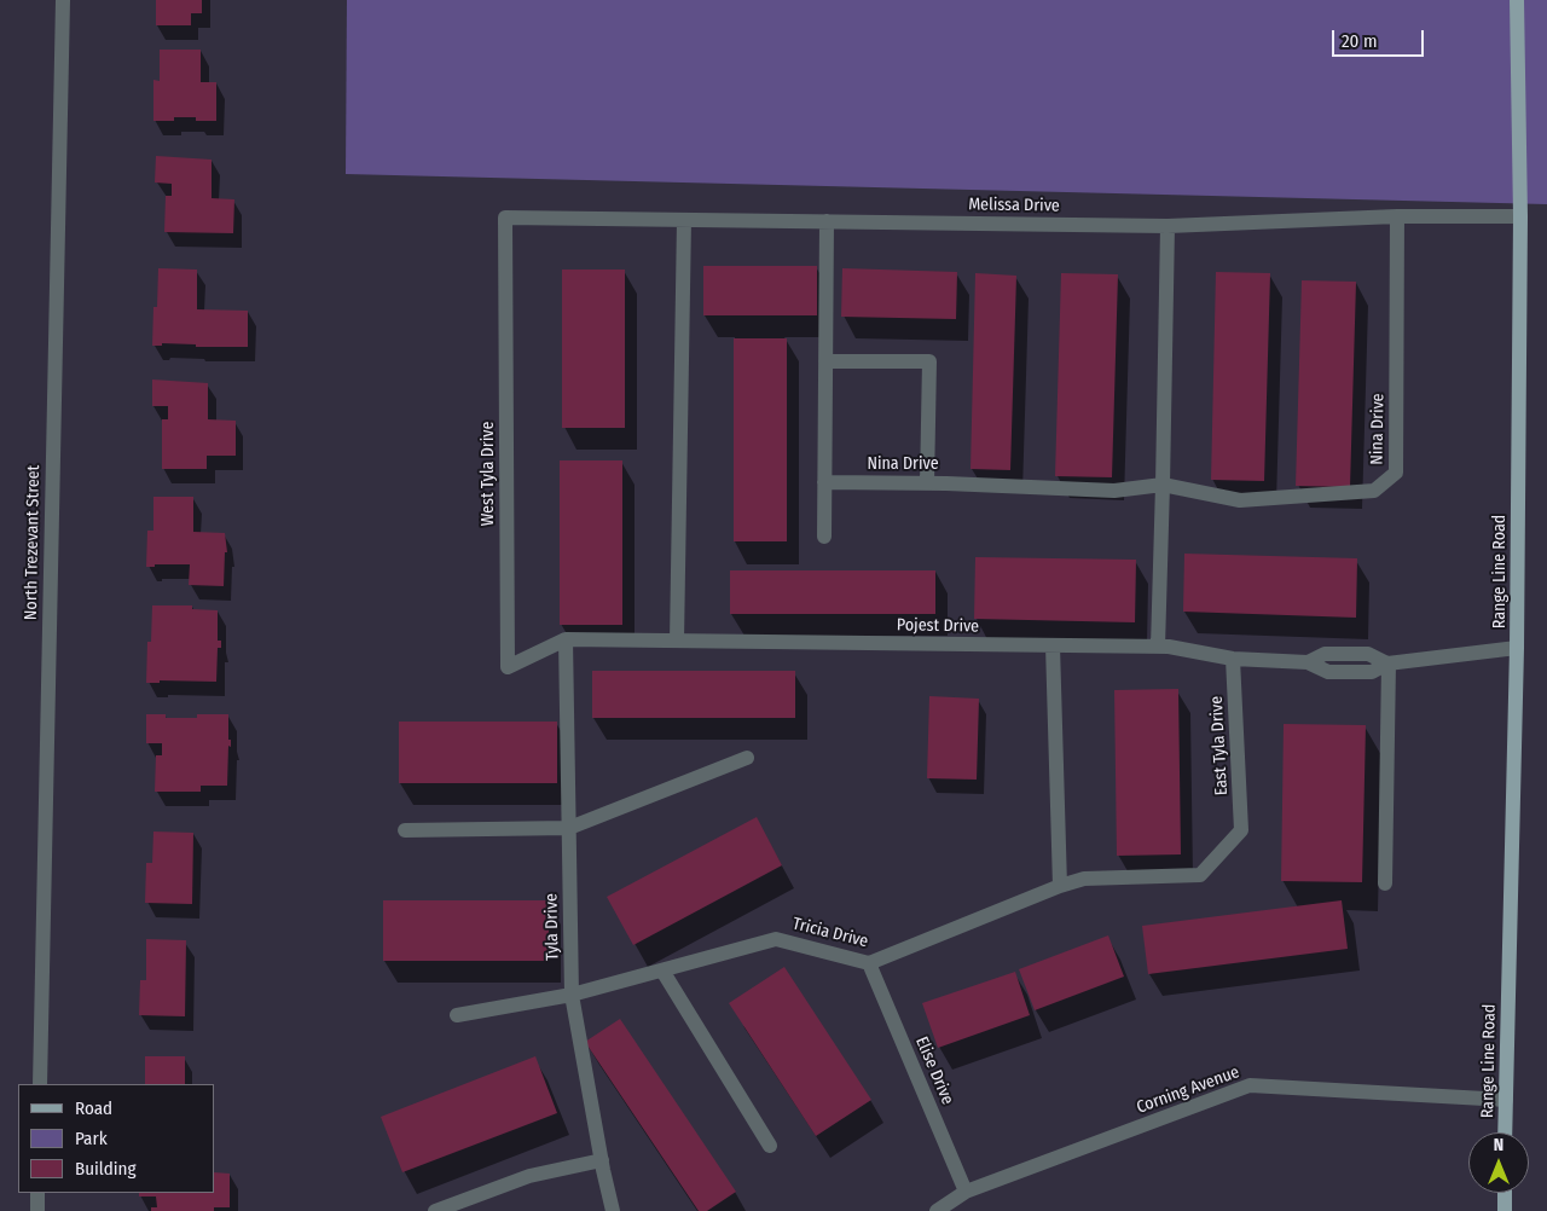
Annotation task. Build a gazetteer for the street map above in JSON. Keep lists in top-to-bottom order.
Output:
{
  "streets": {
    "main road": ["Range Line Road"],
    "street": [
      "Melissa Drive",
      "Nina Drive",
      "West Tyla Drive",
      "North Trezevant Street",
      "Pojest Drive",
      "East Tyla Drive",
      "Tyla Drive",
      "Tricia Drive",
      "Elise Drive",
      "Corning Avenue"
    ]
  },
  "crossings": [
    ["Melissa Drive", "Nina Drive"],
    ["Melissa Drive", "West Tyla Drive"],
    ["Melissa Drive", "Range Line Road"],
    ["West Tyla Drive", "Pojest Drive"],
    ["West Tyla Drive", "Tyla Drive"],
    ["Range Line Road", "Pojest Drive"],
    ["Range Line Road", "Corning Avenue"],
    ["Pojest Drive", "East Tyla Drive"],
    ["Pojest Drive", "Tyla Drive"],
    ["East Tyla Drive", "Tricia Drive"],
    ["Tyla Drive", "Tricia Drive"],
    ["Tricia Drive", "Elise Drive"],
    ["Elise Drive", "Corning Avenue"]
  ],
  "legend": ["Road", "Park", "Building"],
  "scale_bar": "20 m",
  "north": "top"
}
